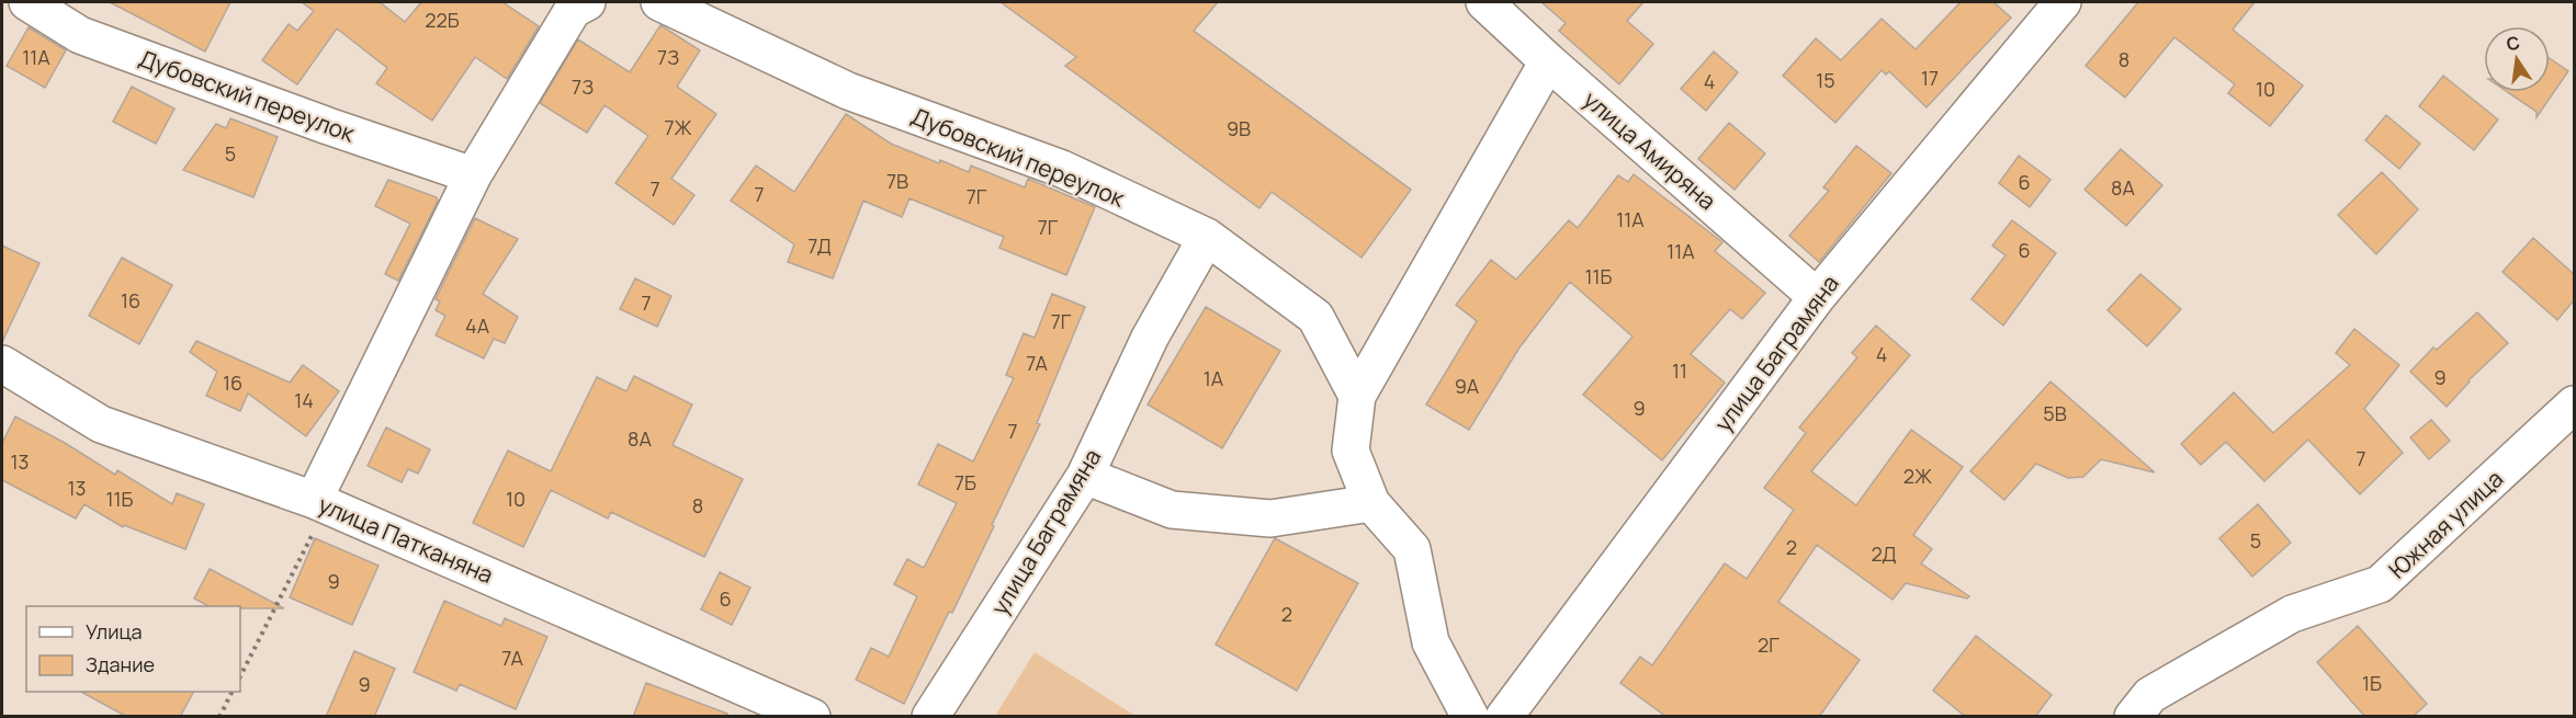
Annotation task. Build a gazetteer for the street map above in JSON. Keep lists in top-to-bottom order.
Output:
{
  "streets": {
    "street": [
      "Дубовский переулок",
      "улица Амиряна",
      "улица Баграмяна",
      "Южная улица",
      "улица Патканяна"
    ]
  },
  "crossings": [
    ["Дубовский переулок", "улица Баграмяна"],
    ["улица Амиряна", "улица Баграмяна"]
  ],
  "house_numbers": [
    "22Б",
    "11А",
    "7З",
    "8",
    "17",
    "15",
    "4",
    "7З",
    "10",
    "7Ж",
    "9В",
    "5",
    "7В",
    "6",
    "8А",
    "7",
    "7",
    "7Г",
    "11А",
    "7Г",
    "7Д",
    "6",
    "11А",
    "11Б",
    "16",
    "7",
    "7Г",
    "4А",
    "4",
    "7А",
    "11",
    "9",
    "1А",
    "16",
    "9А",
    "14",
    "9",
    "5В",
    "7",
    "8А",
    "7",
    "13",
    "2Ж",
    "7Б",
    "13",
    "11Б",
    "10",
    "8",
    "5",
    "2",
    "2Д",
    "9",
    "6",
    "2",
    "2Г",
    "7А",
    "1Б",
    "9"
  ],
  "legend": ["Улица", "Здание"],
  "north": "top"
}
